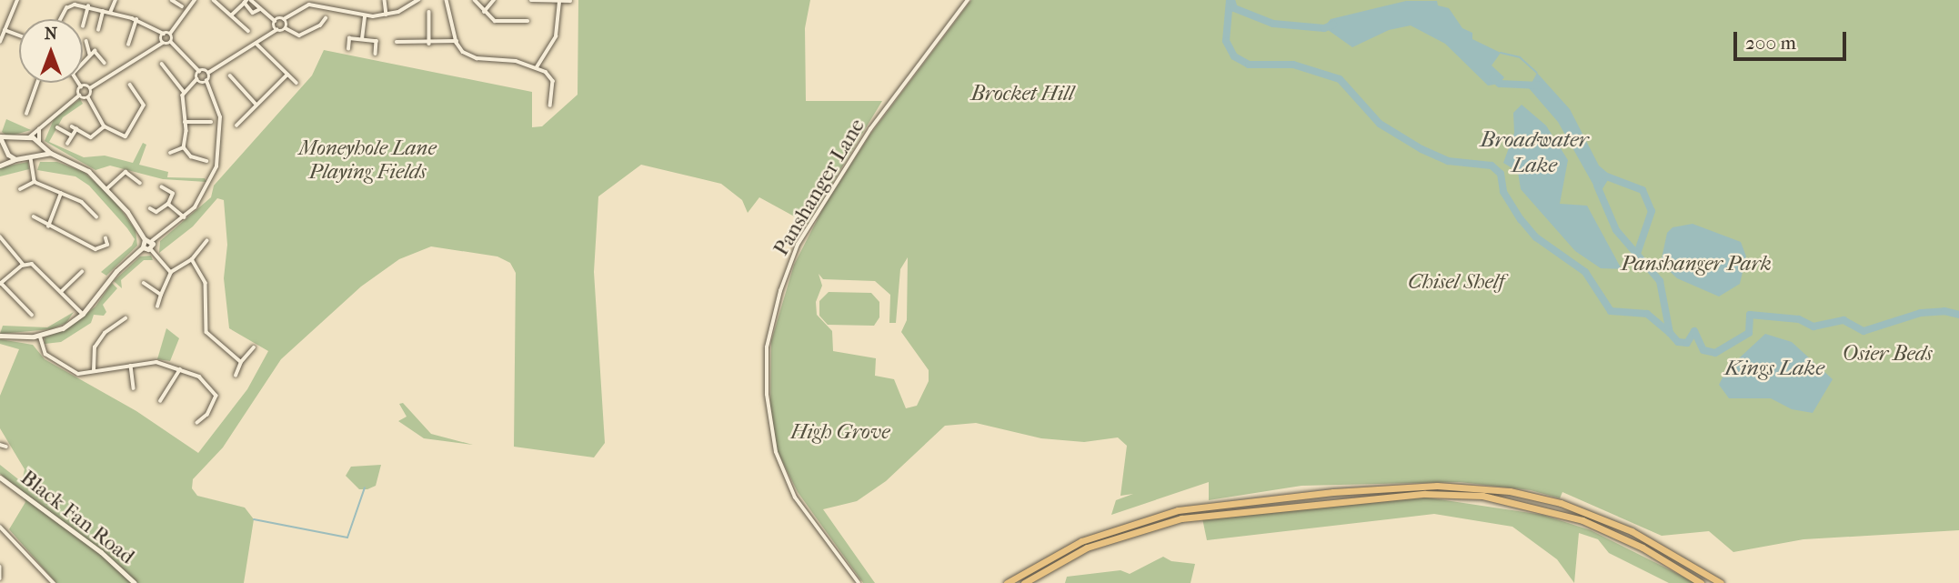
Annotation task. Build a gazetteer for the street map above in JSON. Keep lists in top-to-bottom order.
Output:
{
  "streets": {
    "street": ["Panshanger Lane", "Black Fan Road"]
  },
  "water": ["Broadwater Lake", "Kings Lake"],
  "parks": [
    "Brocket Hill",
    "Moneyhole Lane Playing Fields",
    "Panshanger Park",
    "Chisel Shelf",
    "Osier Beds",
    "High Grove"
  ],
  "scale_bar": "200 m",
  "north": "top"
}
